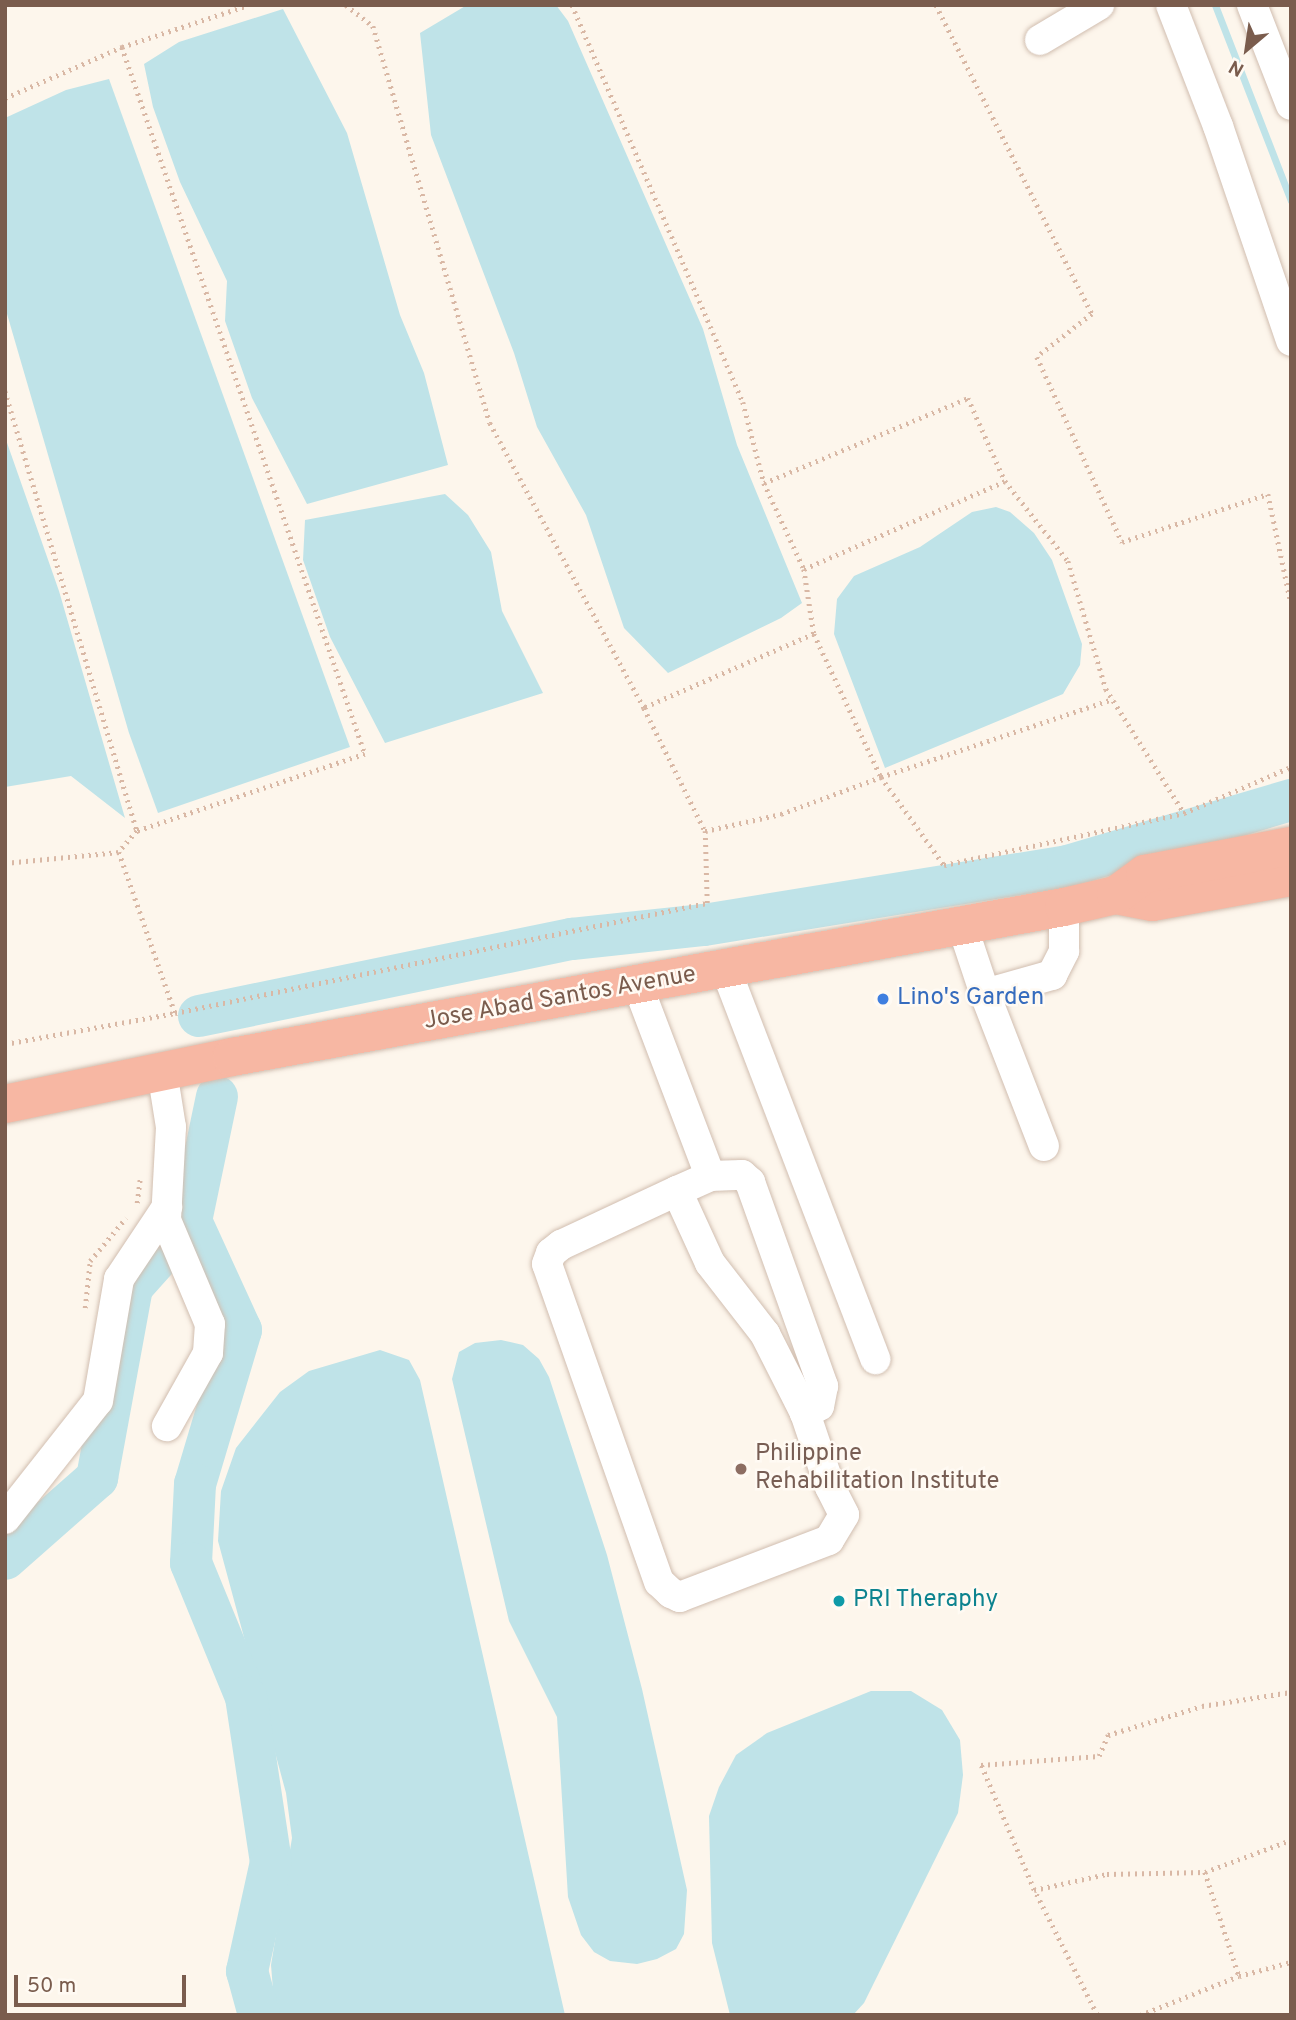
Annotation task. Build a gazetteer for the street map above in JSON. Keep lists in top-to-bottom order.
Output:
{
  "streets": {
    "highway": ["Jose Abad Santos Avenue"]
  },
  "places": ["Lino's Garden", "Philippine Rehabilitation Institute", "PRI Theraphy"],
  "scale_bar": "50 m",
  "north": "bottom left"
}
